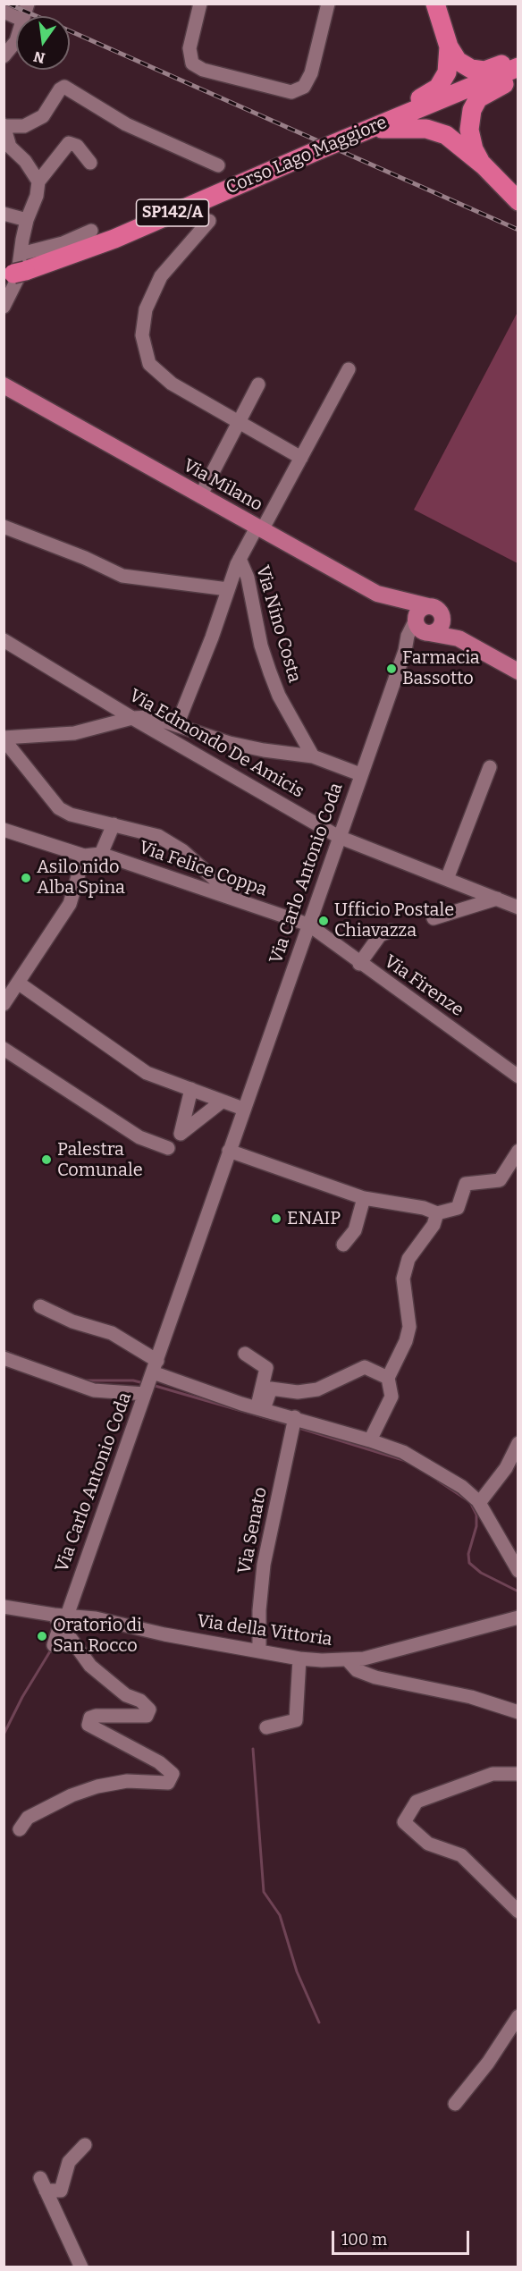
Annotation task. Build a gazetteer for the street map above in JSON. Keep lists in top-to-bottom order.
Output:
{
  "streets": {
    "highway": ["Corso Lago Maggiore", "SP142/A"],
    "main road": ["Via Milano"],
    "street": [
      "Via Nino Costa",
      "Via Edmondo De Amicis",
      "Via Felice Coppa",
      "Via Carlo Antonio Coda",
      "Via Firenze",
      "Via Senato",
      "Via della Vittoria"
    ]
  },
  "crossings": [
    ["Via Milano", "Via Carlo Antonio Coda"],
    ["Via Edmondo De Amicis", "Via Carlo Antonio Coda"],
    ["Via Felice Coppa", "Via Carlo Antonio Coda"],
    ["Via Felice Coppa", "Via Firenze"],
    ["Via Carlo Antonio Coda", "Via Firenze"],
    ["Via Carlo Antonio Coda", "Via della Vittoria"],
    ["Via Senato", "Via della Vittoria"]
  ],
  "places": [
    "Farmacia Bassotto",
    "Asilo nido Alba Spina",
    "Ufficio Postale Chiavazza",
    "Palestra Comunale",
    "ENAIP",
    "Oratorio di San Rocco"
  ],
  "scale_bar": "100 m",
  "north": "bottom"
}
